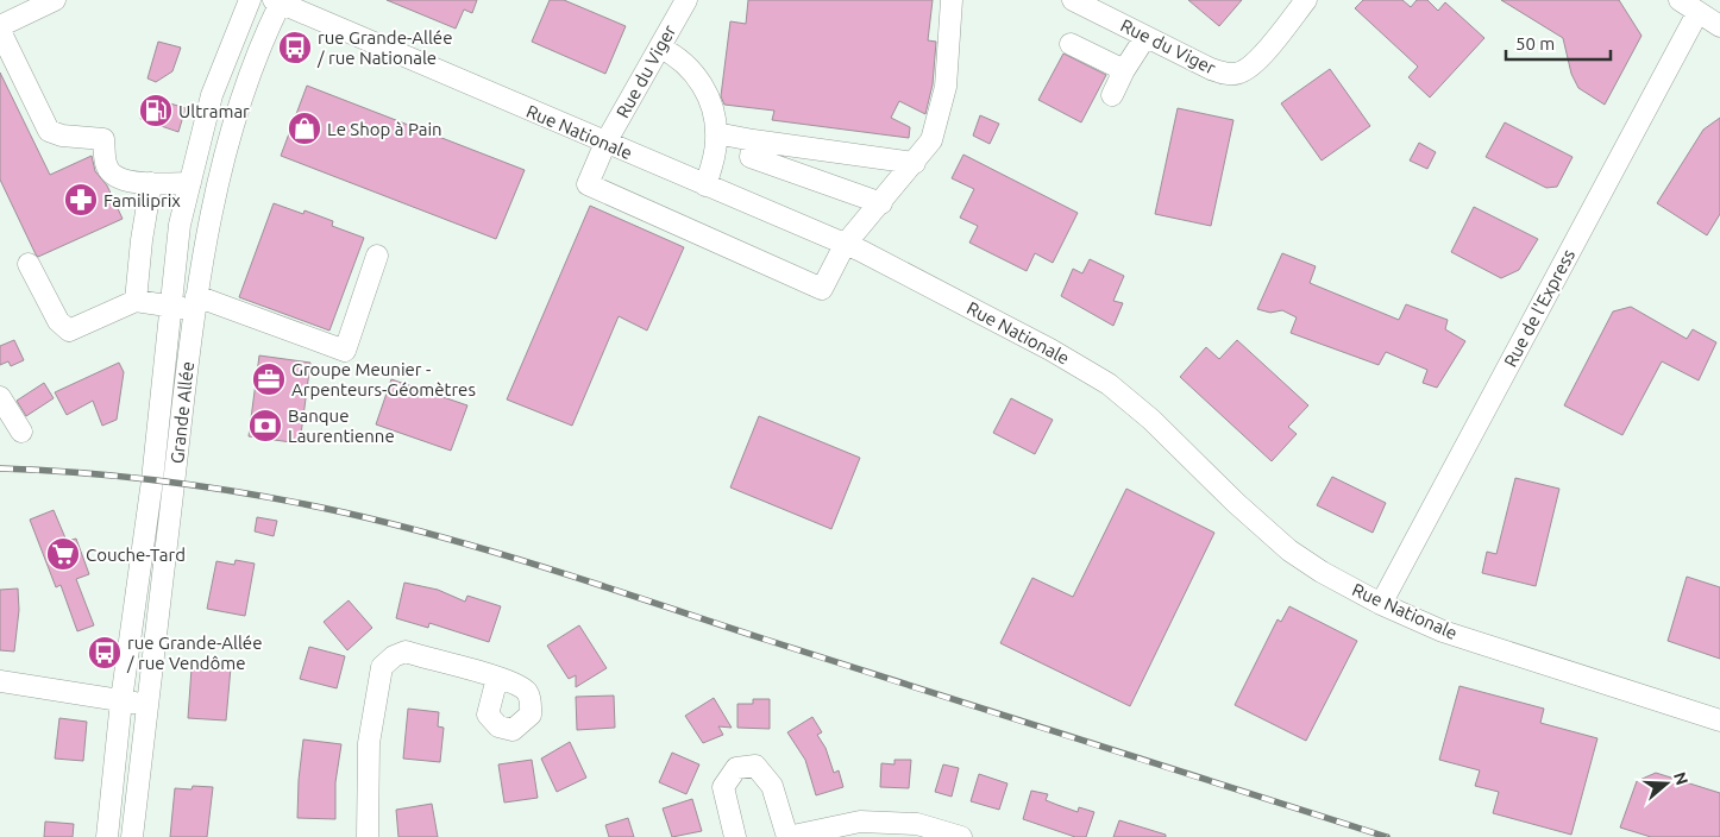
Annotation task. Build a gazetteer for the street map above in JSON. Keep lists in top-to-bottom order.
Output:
{
  "streets": {
    "street": [
      "Rue du Viger",
      "Rue Nationale",
      "Rue de l'Express",
      "Grande Allée"
    ]
  },
  "crossings": [
    ["Rue du Viger", "Rue Nationale"],
    ["Rue Nationale", "Rue de l'Express"],
    ["Rue Nationale", "Grande Allée"]
  ],
  "places": {
    "bus stop": ["rue Grande-Allée / rue Nationale", "rue Grande-Allée / rue Vendôme"],
    "fuel station": ["Ultramar"],
    "shop": ["Le Shop à Pain"],
    "pharmacy": ["Familiprix"],
    "office": ["Groupe Meunier - Arpenteurs-Géomètres"],
    "bank": ["Banque Laurentienne"],
    "supermarket": ["Couche-Tard"]
  },
  "scale_bar": "50 m",
  "north": "right"
}
